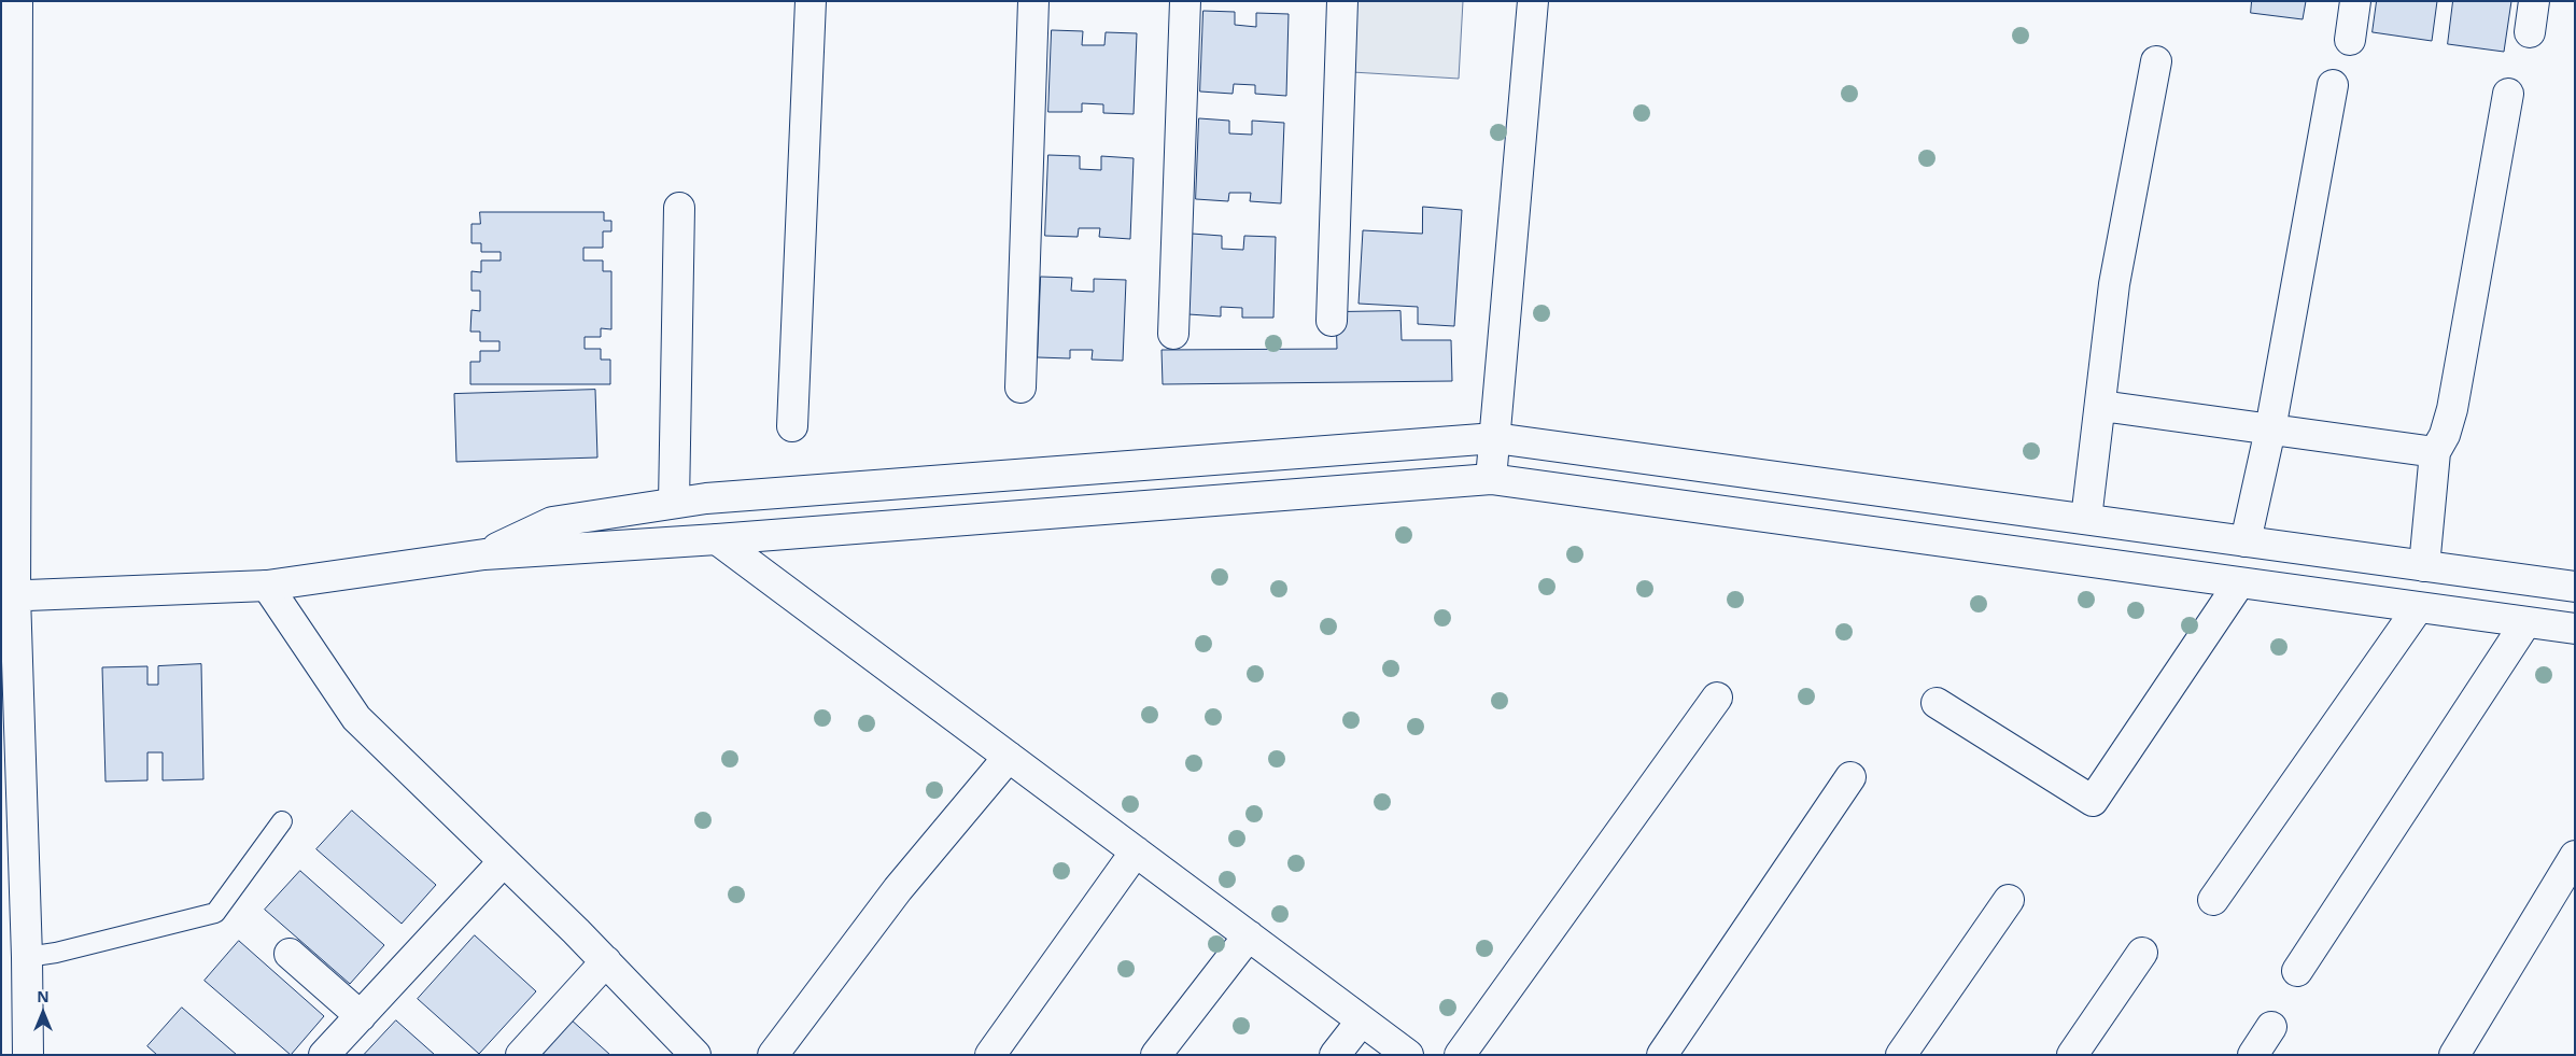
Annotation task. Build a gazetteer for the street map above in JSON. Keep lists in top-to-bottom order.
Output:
{
  "north": "top"
}
